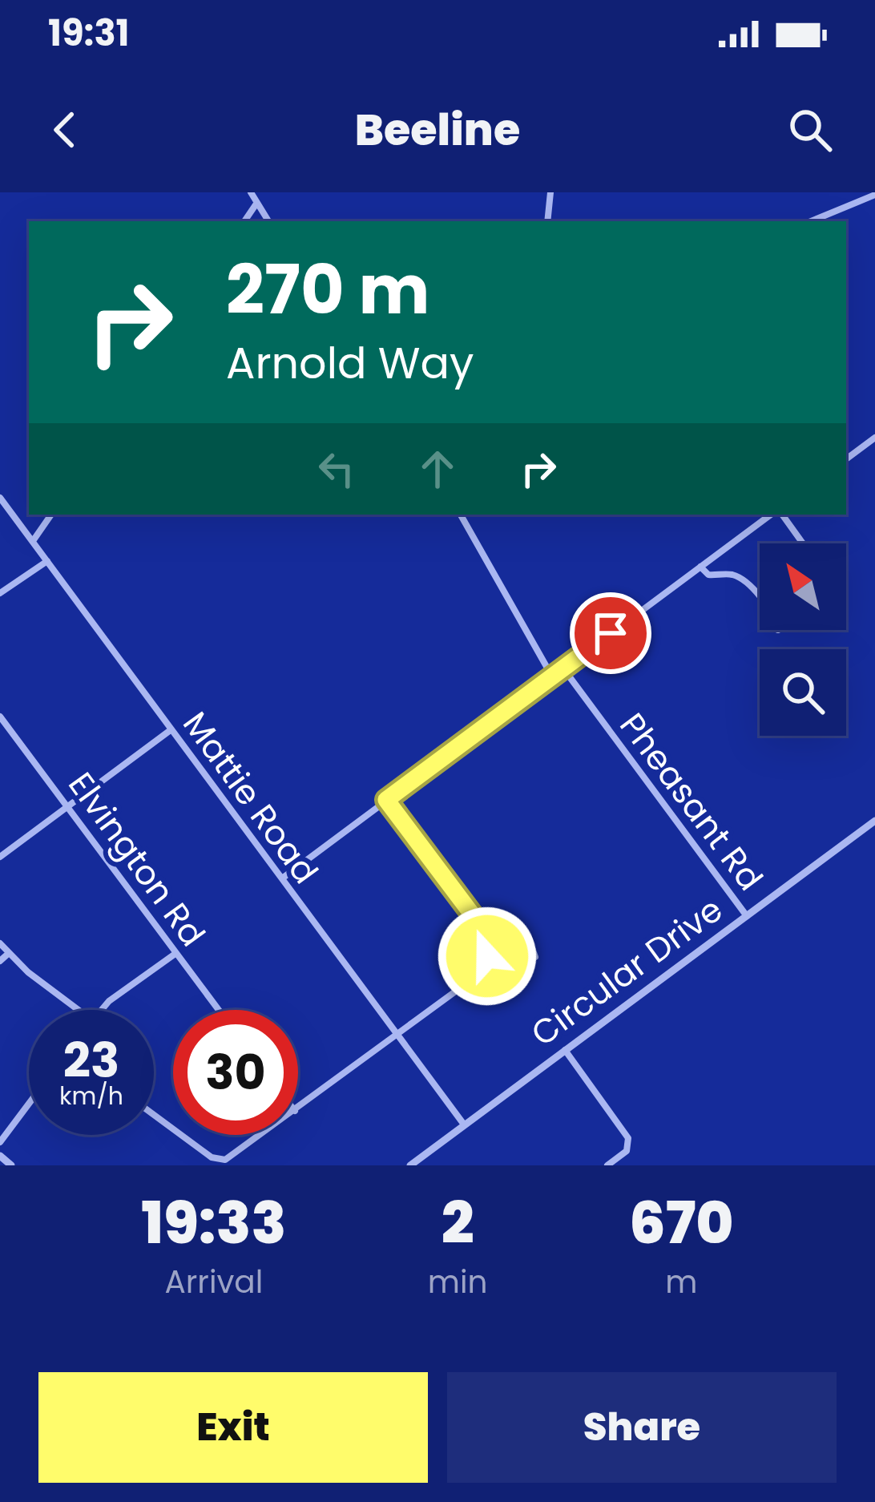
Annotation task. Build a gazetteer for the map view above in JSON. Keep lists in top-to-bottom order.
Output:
{
  "streets": {
    "street": [
      "Mattie Road",
      "Pheasant Rd",
      "Elvington Rd",
      "Circular Drive"
    ]
  },
  "crossings": [
    ["Mattie Road", "Circular Drive"],
    ["Pheasant Rd", "Circular Drive"]
  ],
  "north": "top left",
  "page": {
    "status": "19:31",
    "header": "Beeline",
    "turn": ["270 m", "Arnold Way"],
    "speed": "23 km/h",
    "limit": "30",
    "eta": [
      "19:33",
      "Arrival",
      "2",
      "min",
      "670",
      "m"
    ],
    "buttons": ["Exit", "Share"]
  }
}
